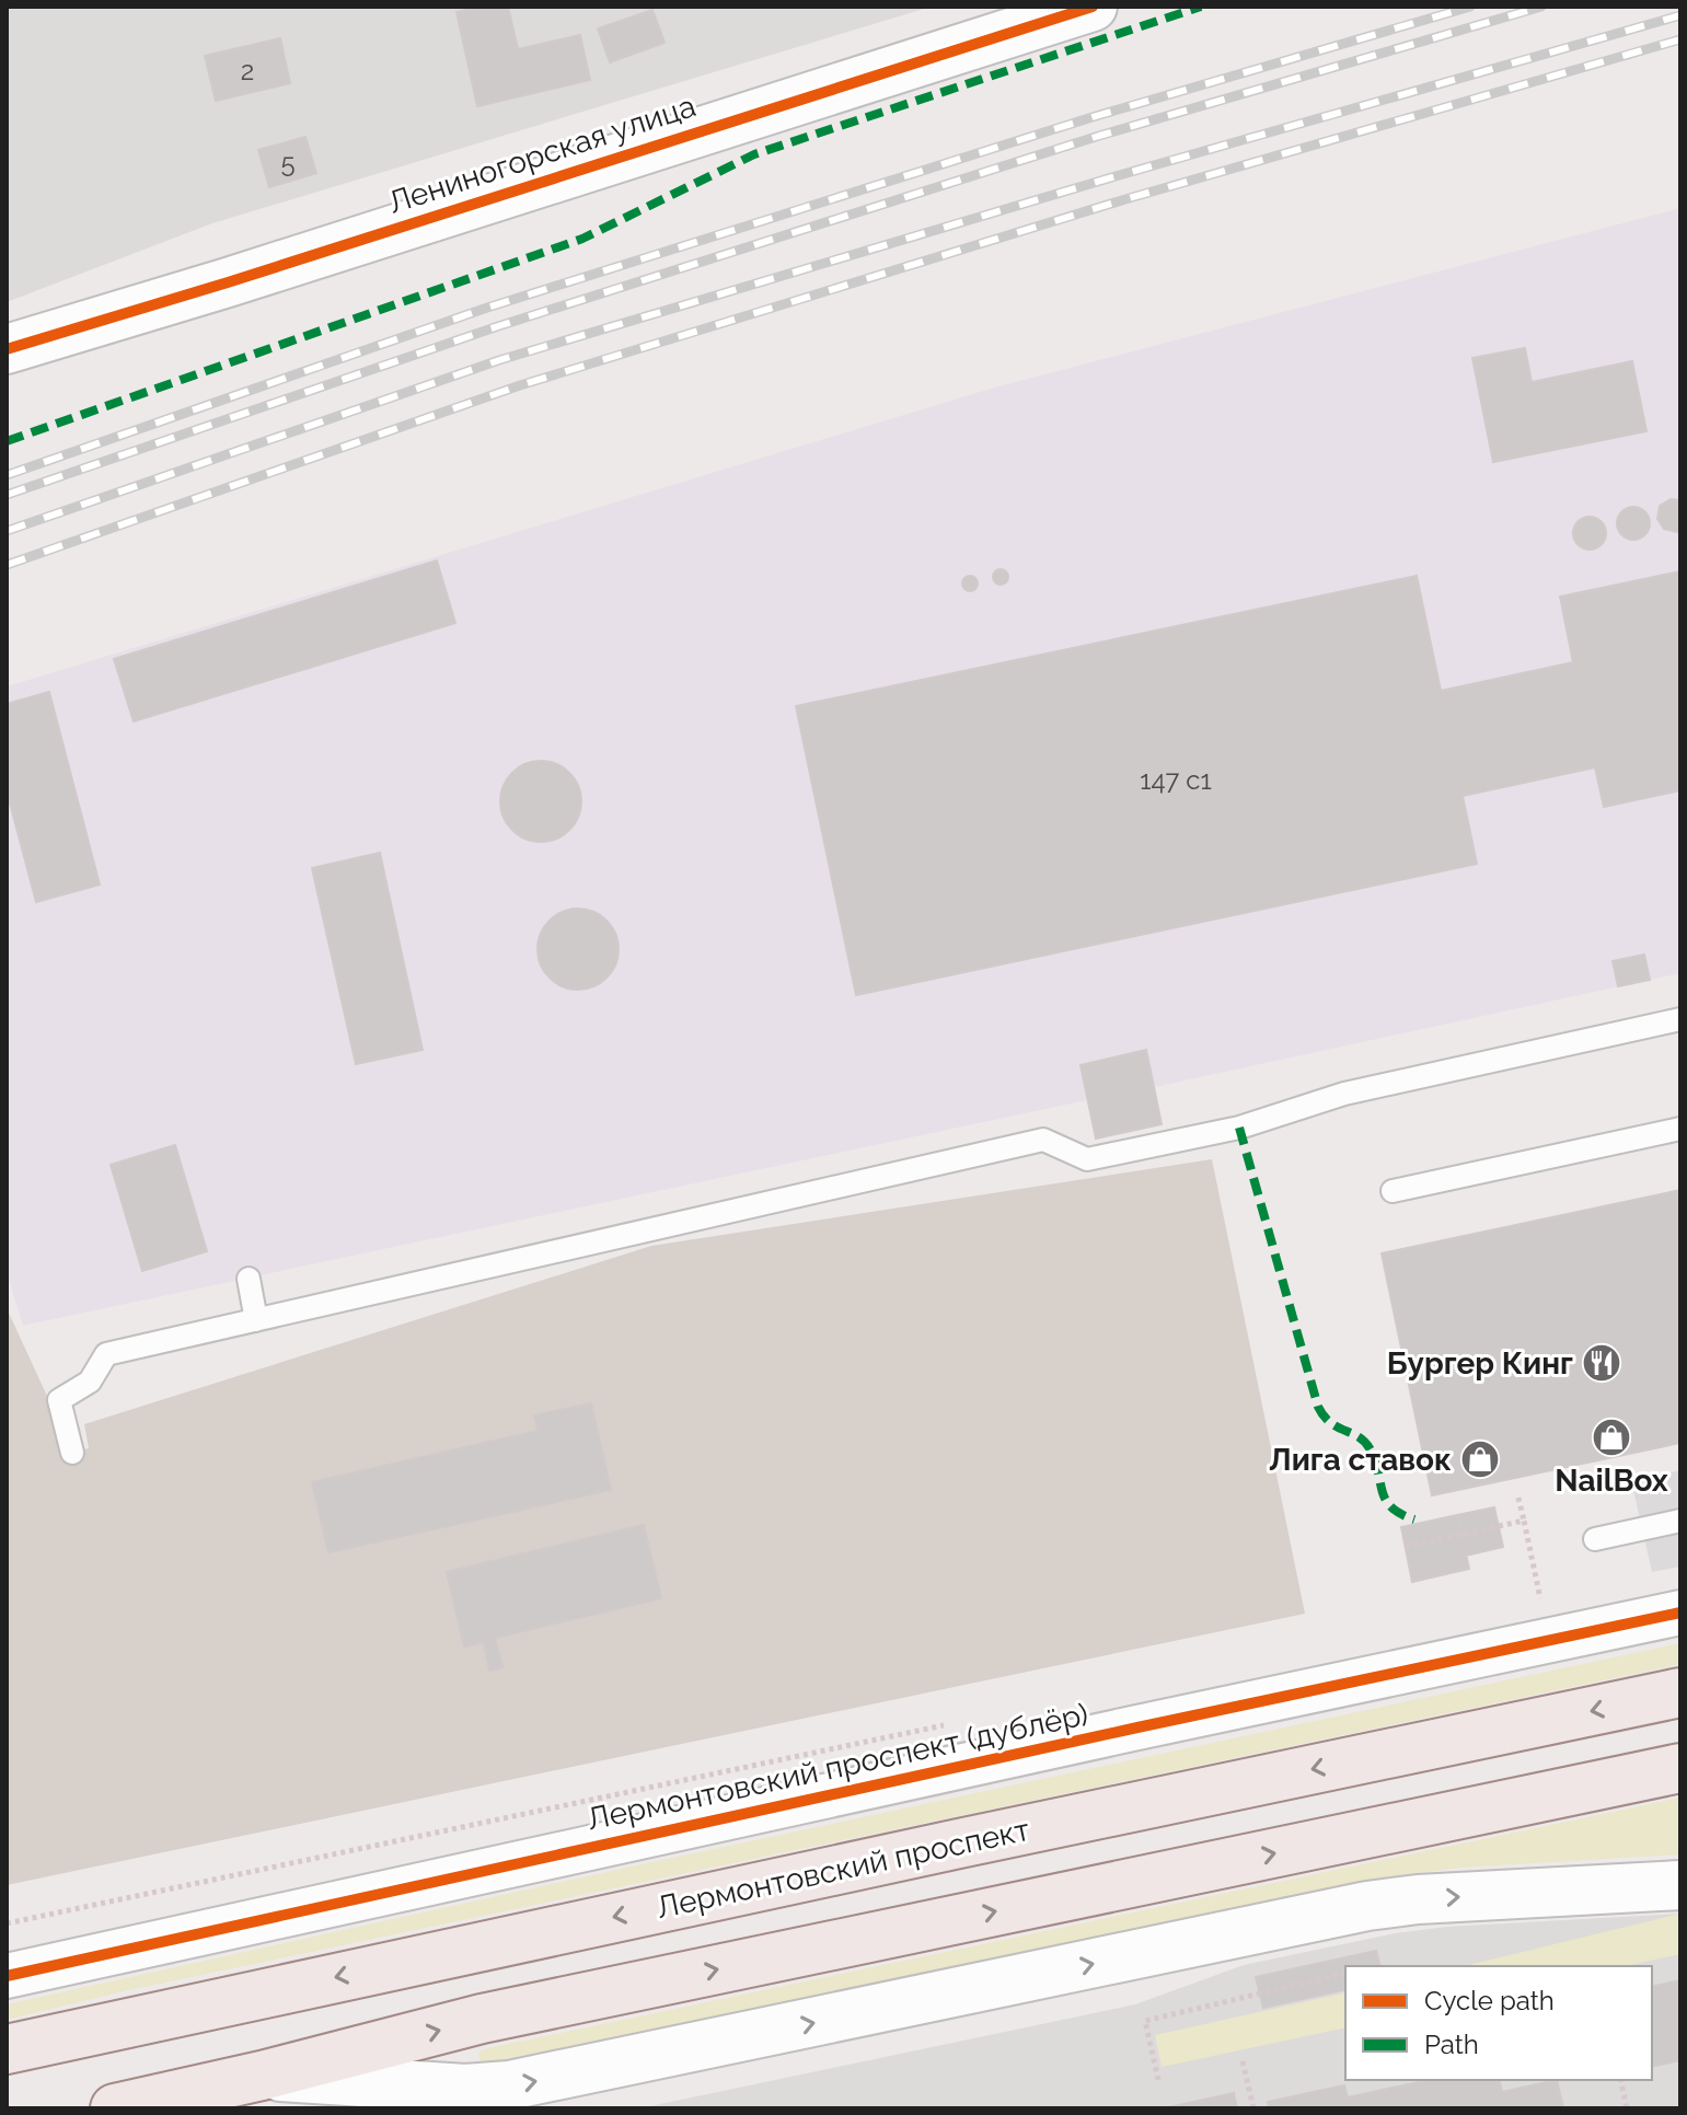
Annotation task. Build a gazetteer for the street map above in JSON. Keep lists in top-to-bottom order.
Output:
{
  "streets": {
    "main road": ["Лермонтовский проспект"],
    "street": ["Лениногорская улица", "Лермонтовский проспект (дублёр)"]
  },
  "places": {
    "restaurant": ["Бургер Кинг"],
    "shop": ["NailBox", "Лига ставок"]
  },
  "house_numbers": ["2", "5", "147 с1"],
  "legend": ["Cycle path", "Path"]
}
